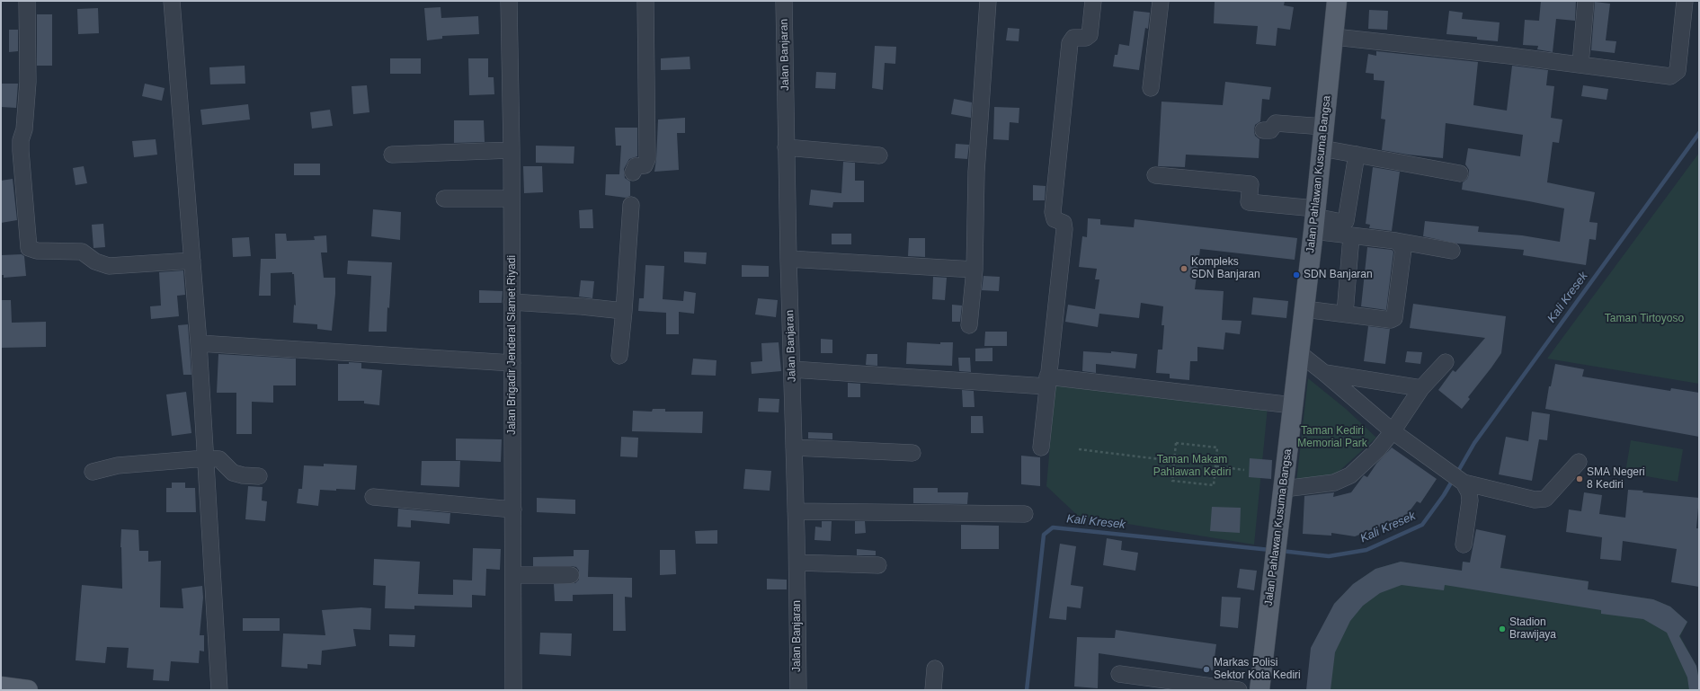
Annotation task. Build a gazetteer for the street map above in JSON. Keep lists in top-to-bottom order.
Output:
{
  "streets": {
    "main road": ["Jalan Pahlawan Kusuma Bangsa"],
    "street": ["Jalan Banjaran", "Jalan Brigadir Jenderal Slamet Riyadi"]
  },
  "water": ["Kali Kresek"],
  "parks": ["Taman Tirtoyoso", "Taman Kediri Memorial Park", "Taman Makam Pahlawan Kediri"],
  "places": [
    "Kompleks SDN Banjaran",
    "SDN Banjaran",
    "SMA Negeri 8 Kediri",
    "Stadion Brawijaya",
    "Markas Polisi Sektor Kota Kediri"
  ]
}
